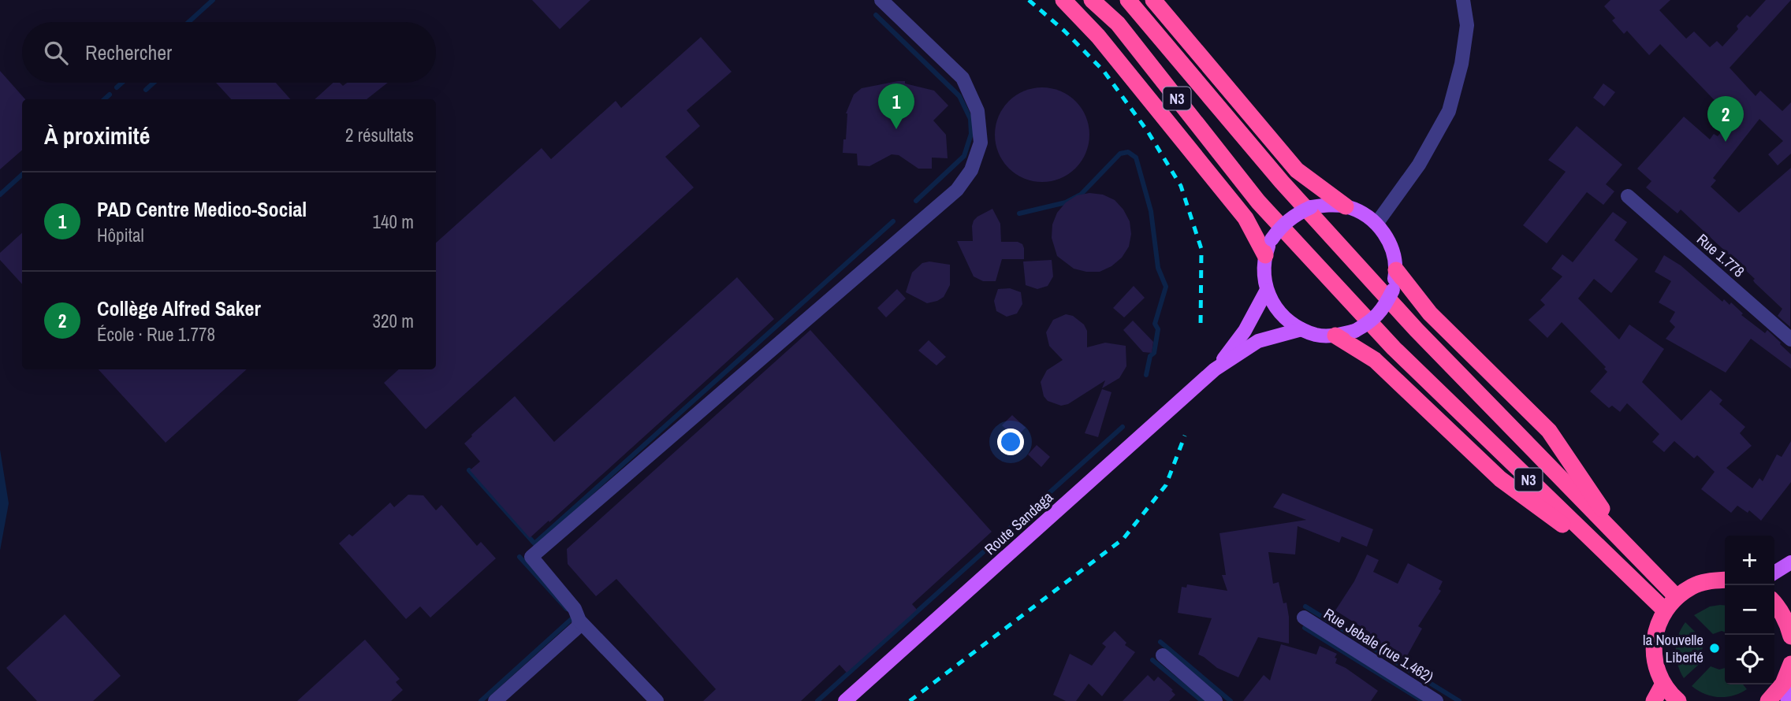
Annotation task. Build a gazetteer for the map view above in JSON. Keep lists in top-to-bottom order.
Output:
{
  "streets": {
    "highway": ["N3"],
    "main road": ["Route Sandaga"],
    "street": ["Rue 1.778", "Rue Jebale (rue 1.462)"]
  },
  "places": ["la Nouvelle Liberté"],
  "page": {
    "search": "Rechercher",
    "pins": ["1", "2"],
    "heading": ["À proximité", "2 résultats"],
    "list": [
      {
        "mark": "1",
        "name": "PAD Centre Medico-Social",
        "note": "Hôpital",
        "value": "140 m"
      },
      {
        "mark": "2",
        "name": "Collège Alfred Saker",
        "note": "École · Rue 1.778",
        "value": "320 m"
      }
    ],
    "map_buttons": ["+", "−"]
  }
}
